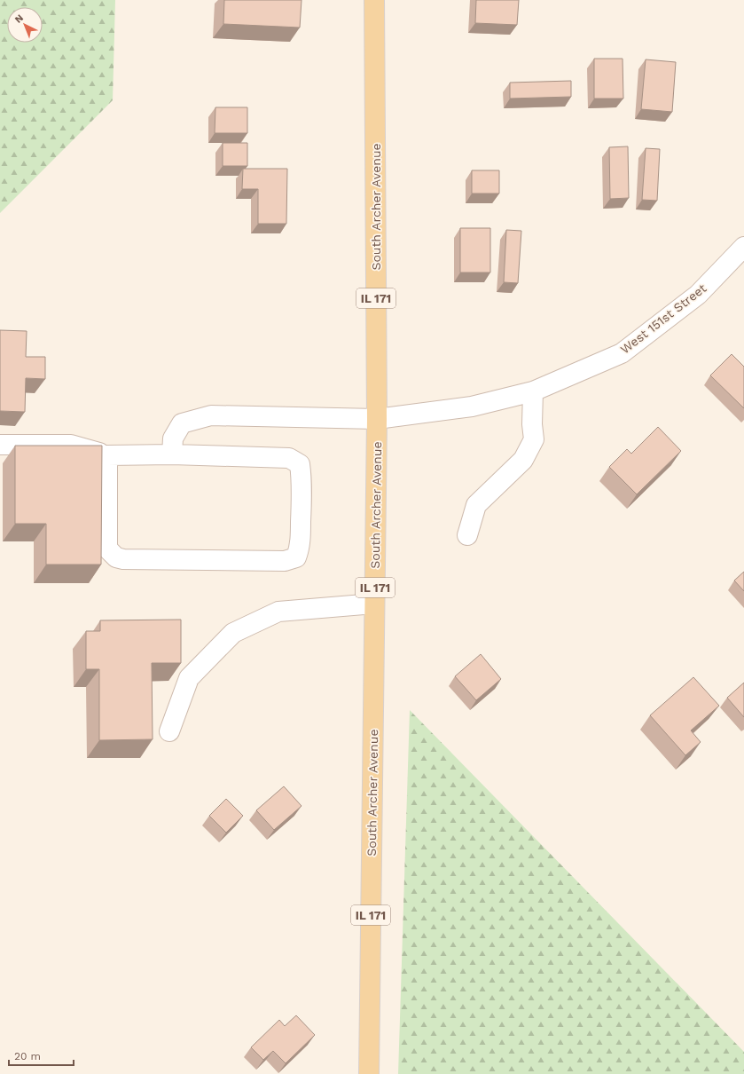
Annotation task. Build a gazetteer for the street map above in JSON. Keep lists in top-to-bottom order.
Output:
{
  "streets": {
    "main road": ["South Archer Avenue", "IL 171"],
    "street": ["West 151st Street"]
  },
  "crossings": [
    ["South Archer Avenue", "West 151st Street"]
  ],
  "scale_bar": "20 m",
  "north": "top left"
}
